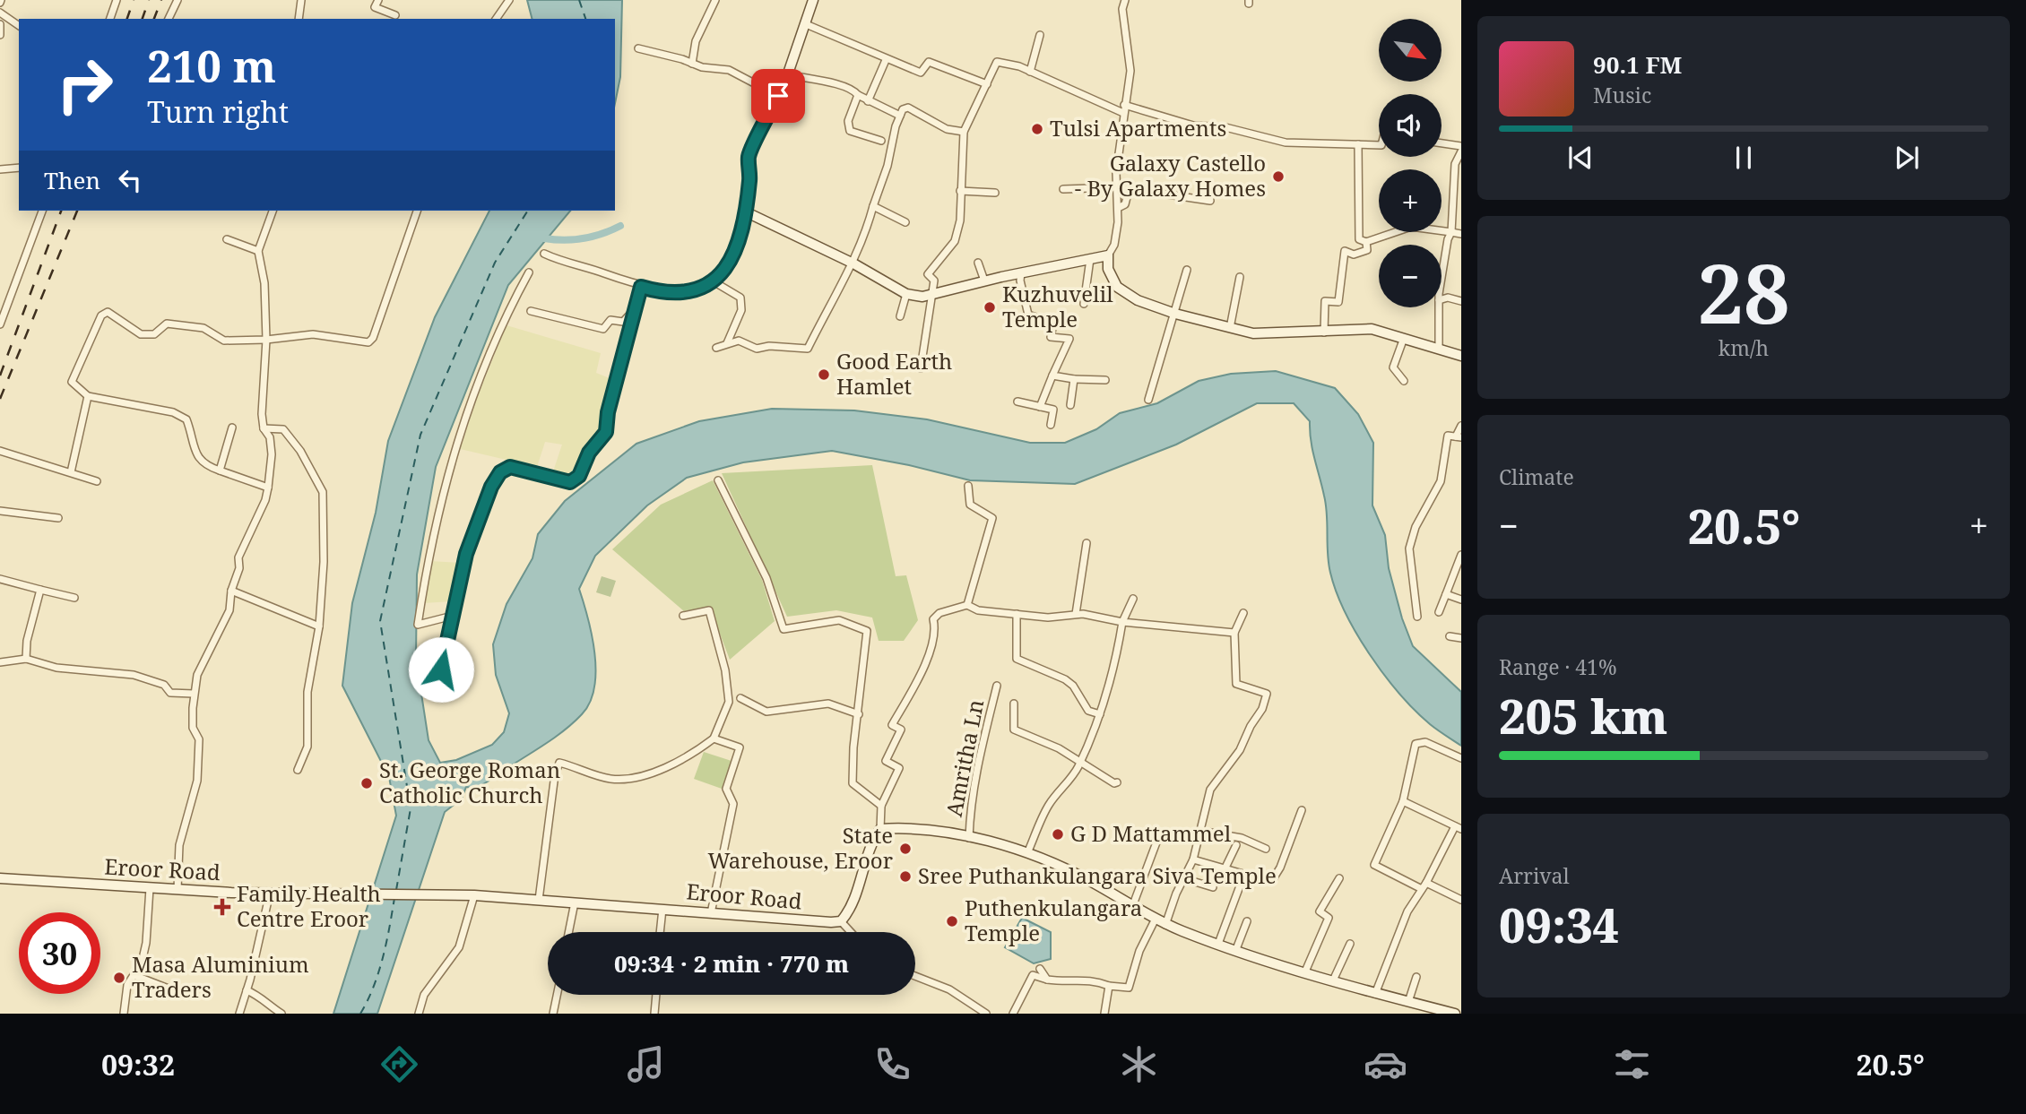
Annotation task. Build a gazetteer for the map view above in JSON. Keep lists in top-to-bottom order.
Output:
{
  "streets": {
    "main road": ["Eroor Road"],
    "street": ["Amritha Ln"]
  },
  "places": {
    "other": [
      "Tulsi Apartments",
      "Galaxy Castello - By Galaxy Homes",
      "Kuzhuvelil Temple",
      "Good Earth Hamlet",
      "St. George Roman Catholic Church",
      "G D Mattammel",
      "State Warehouse, Eroor",
      "Sree Puthankulangara Siva Temple",
      "Puthenkulangara Temple",
      "Masa Aluminium Traders"
    ],
    "health": ["Family Health Centre Eroor"]
  },
  "north": "bottom right",
  "page": {
    "map_buttons": ["+", "−"],
    "turn": ["210 m", "Turn right"],
    "song": ["90.1 FM", "Music"],
    "then": "Then",
    "tile": [
      ["28", "km/h"],
      "Climate",
      ["Range · 41%", "205 km"],
      ["Arrival", "09:34"]
    ],
    "heat": ["−", "20.5°", "+"],
    "limit": "30",
    "trip": "09:34 · 2 min · 770 m",
    "tabs": ["09:32", "20.5°"]
  }
}
